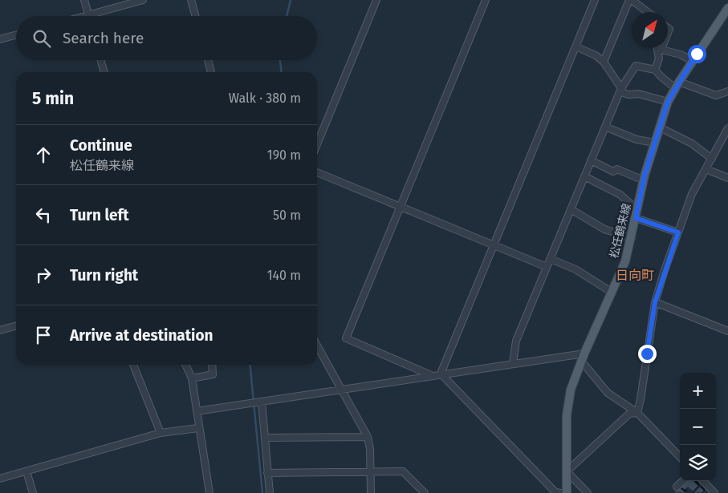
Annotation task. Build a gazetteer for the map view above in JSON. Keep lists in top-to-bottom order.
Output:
{
  "streets": {
    "main road": ["松任鶴来線"]
  },
  "districts": ["日向町"],
  "north": "top right",
  "page": {
    "search": "Search here",
    "heading": ["5 min", "Walk · 380 m"],
    "list": [
      ["Continue", "松任鶴来線", "190 m"],
      ["Turn left", "50 m"],
      ["Turn right", "140 m"],
      "Arrive at destination"
    ],
    "map_buttons": ["+", "−"]
  }
}
